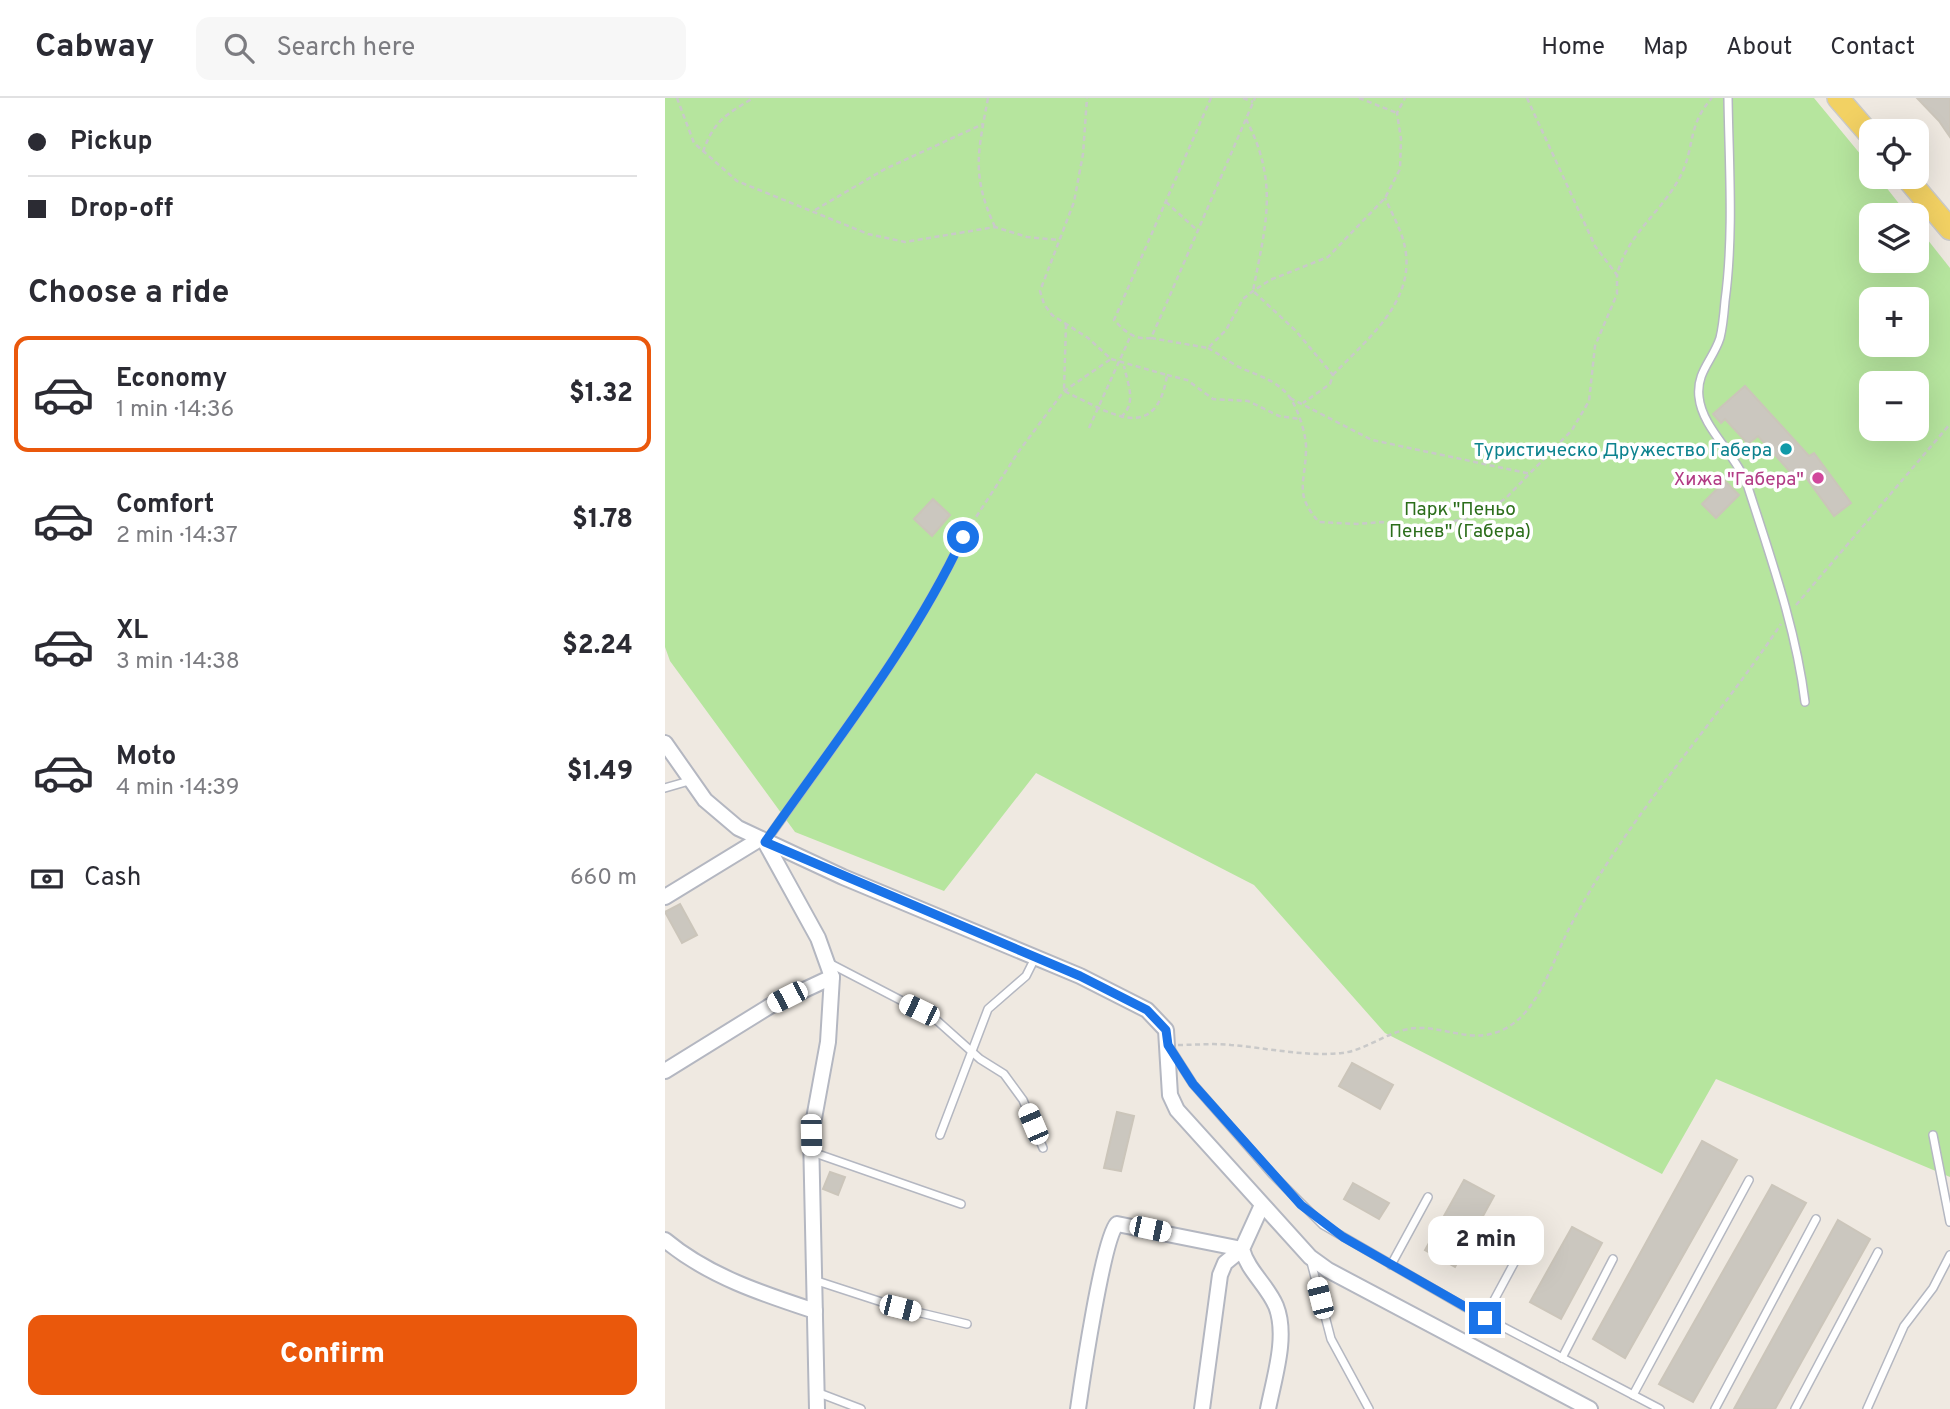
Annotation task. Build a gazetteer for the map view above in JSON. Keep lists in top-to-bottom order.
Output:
{
  "parks": ["Парк \"Пеньо Пенев\" (Габера)"],
  "places": ["Туристическо Дружество Габера", "Хижа \"Габера\""],
  "page": {
    "header": "Cabway",
    "search": "Search here",
    "nav": [
      "Home",
      "Map",
      "About",
      "Contact"
    ],
    "banner": ["Pickup", "Drop-off"],
    "map_buttons": ["+", "−"],
    "heading": "Choose a ride",
    "list": [
      {
        "name": "Economy",
        "note": "1 min · 14:36",
        "value": "$1.32"
      },
      {
        "name": "Comfort",
        "note": "2 min · 14:37",
        "value": "$1.78"
      },
      {
        "name": "XL",
        "note": "3 min · 14:38",
        "value": "$2.24"
      },
      {
        "name": "Moto",
        "note": "4 min · 14:39",
        "value": "$1.49"
      }
    ],
    "pay": ["Cash", "660 m"],
    "bubble": "2 min",
    "buttons": "Confirm"
  }
}
